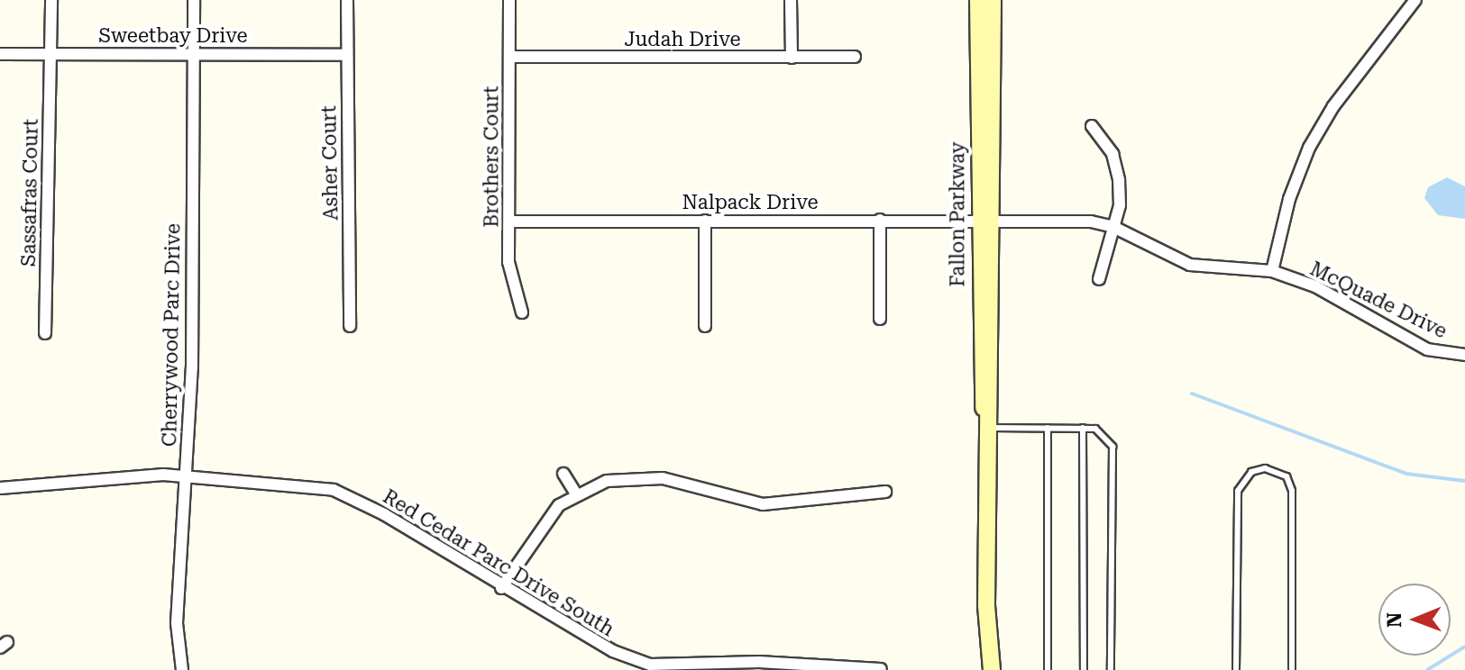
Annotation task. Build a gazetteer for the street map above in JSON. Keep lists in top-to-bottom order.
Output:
{
  "streets": {
    "street": [
      "Sweetbay Drive",
      "Judah Drive",
      "Brothers Court",
      "Asher Court",
      "Sassafras Court",
      "Nalpack Drive",
      "Fallon Parkway",
      "McQuade Drive",
      "Cherrywood Parc Drive",
      "Red Cedar Parc Drive South"
    ]
  },
  "crossings": [
    ["Sweetbay Drive", "Asher Court"],
    ["Sweetbay Drive", "Sassafras Court"],
    ["Sweetbay Drive", "Cherrywood Parc Drive"],
    ["Judah Drive", "Brothers Court"],
    ["Brothers Court", "Nalpack Drive"],
    ["Nalpack Drive", "Fallon Parkway"],
    ["Nalpack Drive", "McQuade Drive"],
    ["Fallon Parkway", "McQuade Drive"],
    ["Cherrywood Parc Drive", "Red Cedar Parc Drive South"]
  ],
  "north": "left"
}
